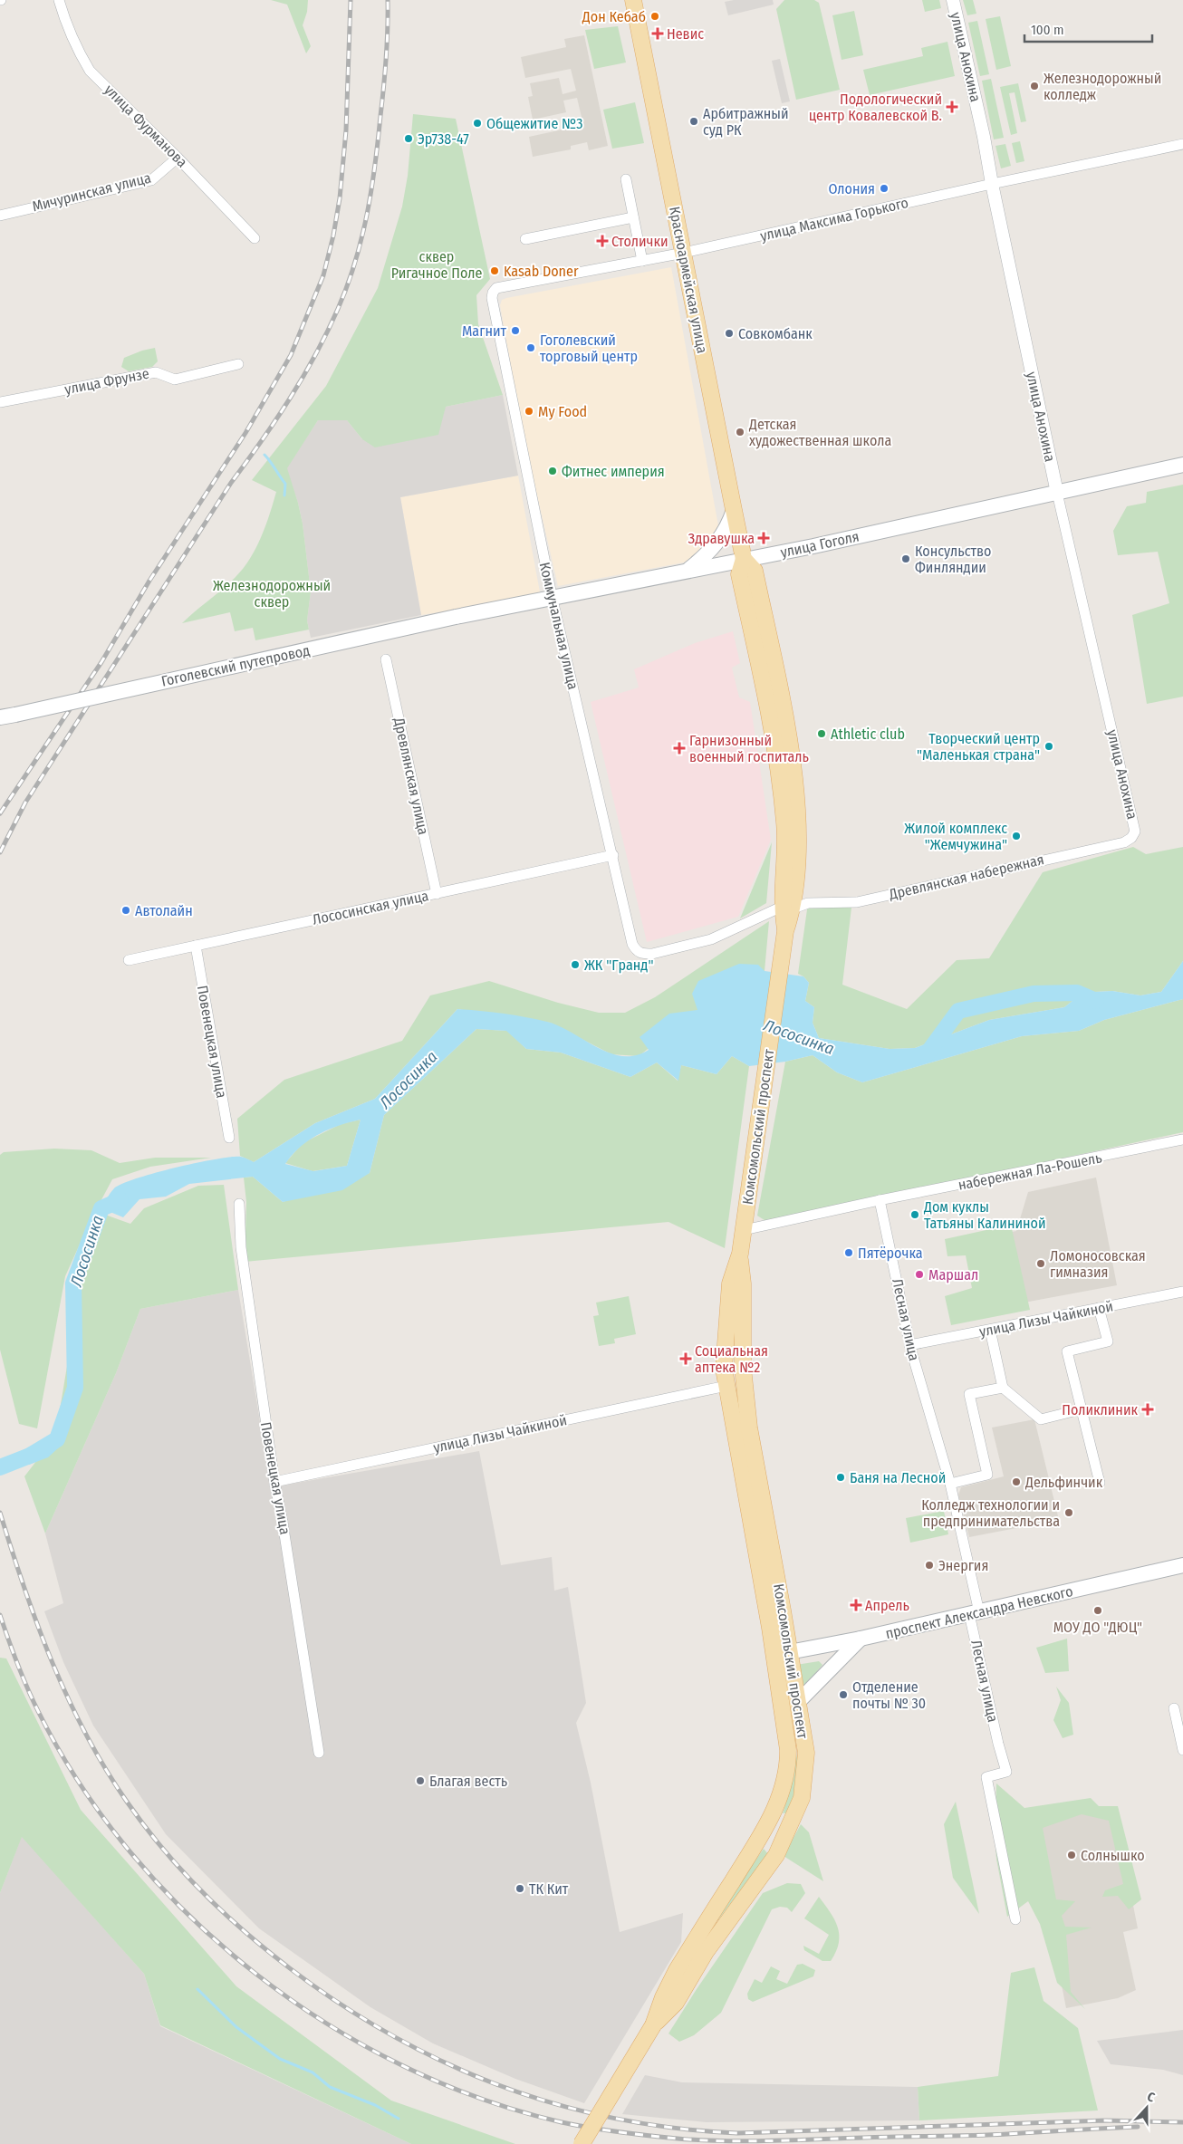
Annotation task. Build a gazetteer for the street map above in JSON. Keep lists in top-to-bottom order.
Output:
{
  "streets": {
    "main road": [
      "Красноармейская улица",
      "улица Гоголя",
      "Гоголевский путепровод",
      "Комсомольский проспект",
      "проспект Александра Невского"
    ],
    "street": [
      "улица Анохина",
      "улица Фурманова",
      "Мичуринская улица",
      "улица Максима Горького",
      "улица Фрунзе",
      "Коммунальная улица",
      "Древлянская улица",
      "Древлянская набережная",
      "Лососинская улица",
      "Повенецкая улица",
      "набережная Ла-Рошель",
      "улица Лизы Чайкиной",
      "Лесная улица"
    ]
  },
  "crossings": [
    ["улица Анохина", "улица Максима Горького"],
    ["улица Анохина", "улица Гоголя"],
    ["улица Анохина", "Древлянская набережная"],
    ["улица Фурманова", "Мичуринская улица"],
    ["улица Максима Горького", "Красноармейская улица"],
    ["улица Максима Горького", "Коммунальная улица"],
    ["Красноармейская улица", "улица Гоголя"],
    ["Красноармейская улица", "Древлянская набережная"],
    ["Красноармейская улица", "Комсомольский проспект"],
    ["улица Гоголя", "Коммунальная улица"],
    ["улица Гоголя", "Гоголевский путепровод"],
    ["Коммунальная улица", "Древлянская набережная"],
    ["Коммунальная улица", "Лососинская улица"],
    ["Древлянская улица", "Лососинская улица"],
    ["Лососинская улица", "Повенецкая улица"],
    ["Повенецкая улица", "улица Лизы Чайкиной"],
    ["Комсомольский проспект", "набережная Ла-Рошель"],
    ["Комсомольский проспект", "улица Лизы Чайкиной"],
    ["Комсомольский проспект", "проспект Александра Невского"],
    ["набережная Ла-Рошель", "Лесная улица"],
    ["улица Лизы Чайкиной", "Лесная улица"],
    ["Лесная улица", "проспект Александра Невского"]
  ],
  "water": ["Лососинка"],
  "parks": ["сквер Ригачное Поле", "Железнодорожный сквер"],
  "places": {
    "other": [
      "Дон Кебаб",
      "Железнодорожный колледж",
      "Арбитражный суд РК",
      "Общежитие №3",
      "Эр738-47",
      "Олония",
      "Kasab Doner",
      "Магнит",
      "Совкомбанк",
      "Гоголевский торговый центр",
      "My Food",
      "Детская художественная школа",
      "Фитнес империя",
      "Консульство Финляндии",
      "Athletic club",
      "Творческий центр \"Маленькая страна\"",
      "Жилой комплекс \"Жемчужина\"",
      "Автолайн",
      "ЖК \"Гранд\"",
      "Дом куклы Татьяны Калининой",
      "Пятёрочка",
      "Ломоносовская гимназия",
      "Маршал",
      "Баня на Лесной",
      "Дельфинчик",
      "Колледж технологии и предпринимательства",
      "Энергия",
      "МОУ ДО \"ДЮЦ\"",
      "Отделение почты № 30",
      "Благая весть",
      "Солнышко",
      "ТК Кит"
    ],
    "health": [
      "Невис",
      "Подологический центр Ковалевской В.",
      "Столички",
      "Здравушка",
      "Гарнизонный военный госпиталь",
      "Социальная аптека №2",
      "Поликлиник",
      "Апрель"
    ]
  },
  "scale_bar": "100 m",
  "north": "top"
}
